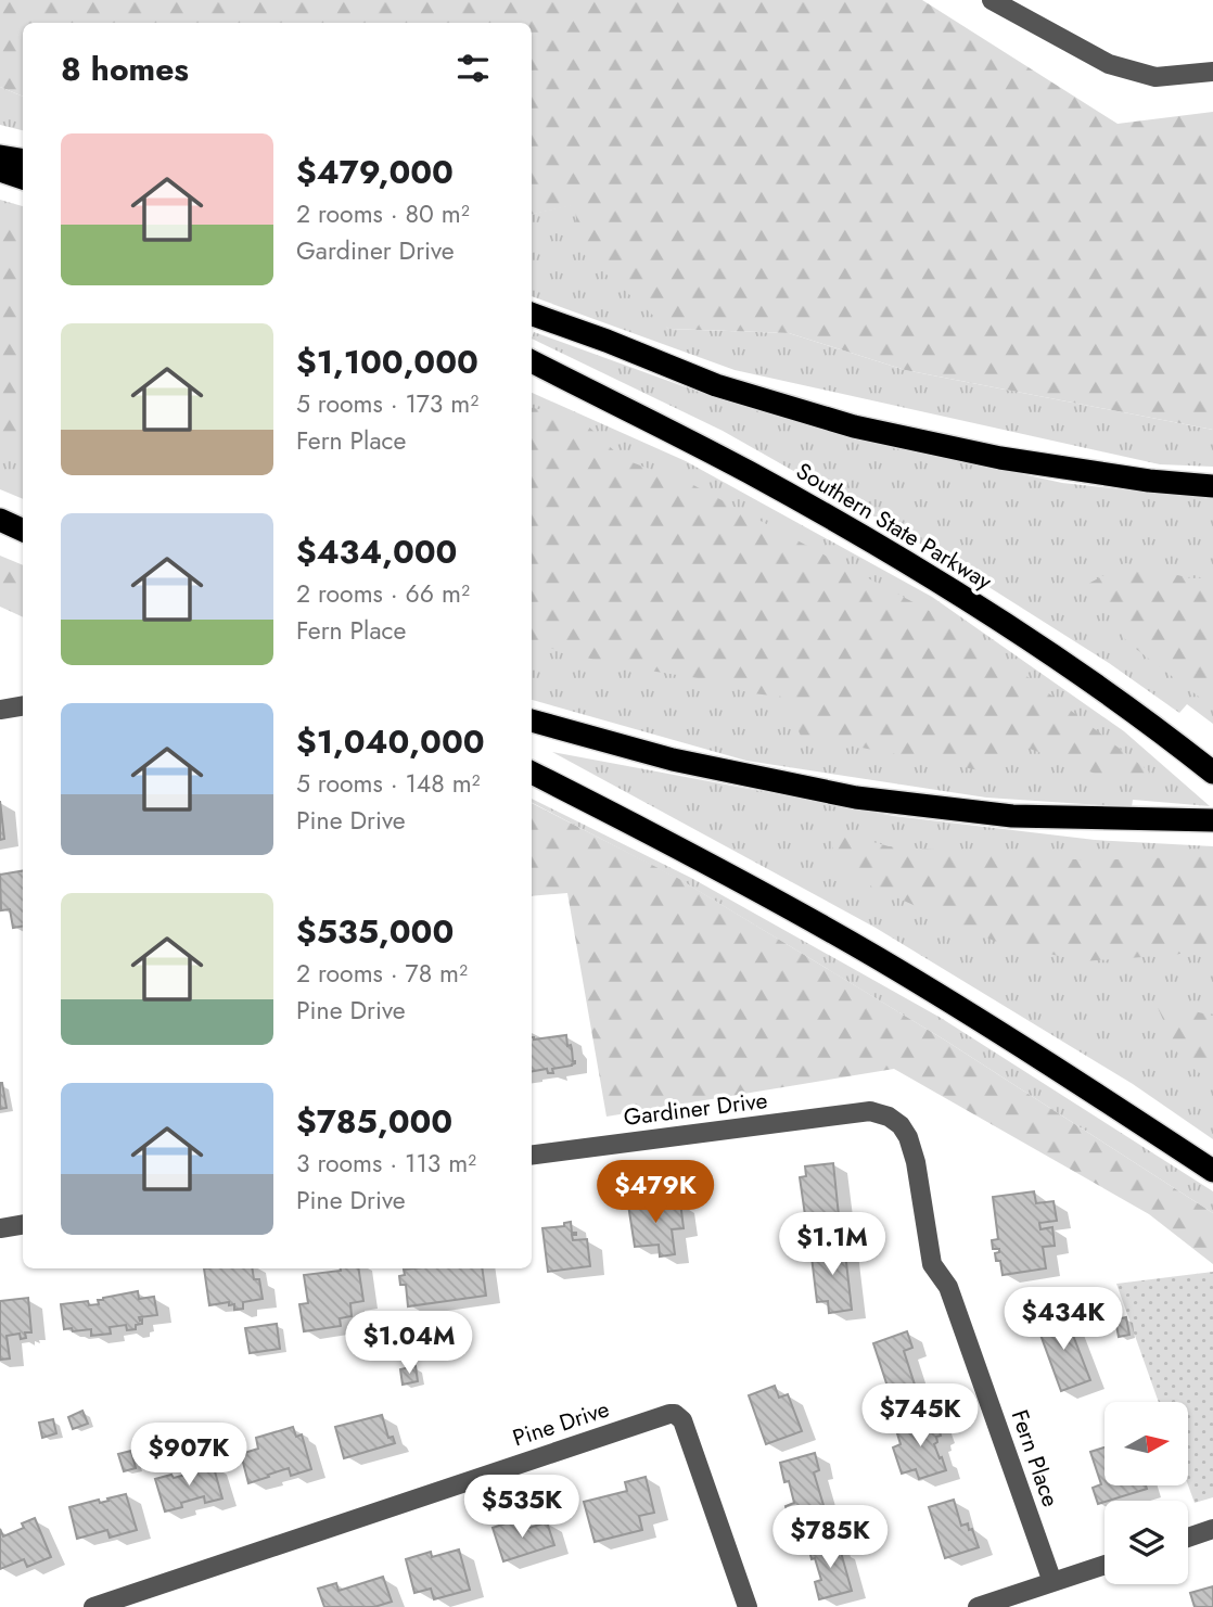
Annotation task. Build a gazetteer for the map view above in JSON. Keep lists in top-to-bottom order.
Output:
{
  "streets": {
    "highway": ["Southern State Parkway"],
    "street": ["Gardiner Drive", "Pine Drive", "Fern Place"]
  },
  "crossings": [
    ["Gardiner Drive", "Fern Place"]
  ],
  "north": "right",
  "page": {
    "heading": "8 homes",
    "list": [
      {
        "name": "$479,000",
        "note": "2 rooms · 80 m² · Gardiner Drive"
      },
      {
        "name": "$1,100,000",
        "note": "5 rooms · 173 m² · Fern Place"
      },
      {
        "name": "$434,000",
        "note": "2 rooms · 66 m² · Fern Place"
      },
      {
        "name": "$1,040,000",
        "note": "5 rooms · 148 m² · Pine Drive"
      },
      {
        "name": "$535,000",
        "note": "2 rooms · 78 m² · Pine Drive"
      },
      {
        "name": "$785,000",
        "note": "3 rooms · 113 m² · Pine Drive"
      }
    ],
    "price": [
      "$479K",
      "$1.1M",
      "$434K",
      "$1.04M",
      "$745K",
      "$907K",
      "$535K",
      "$785K"
    ]
  }
}
